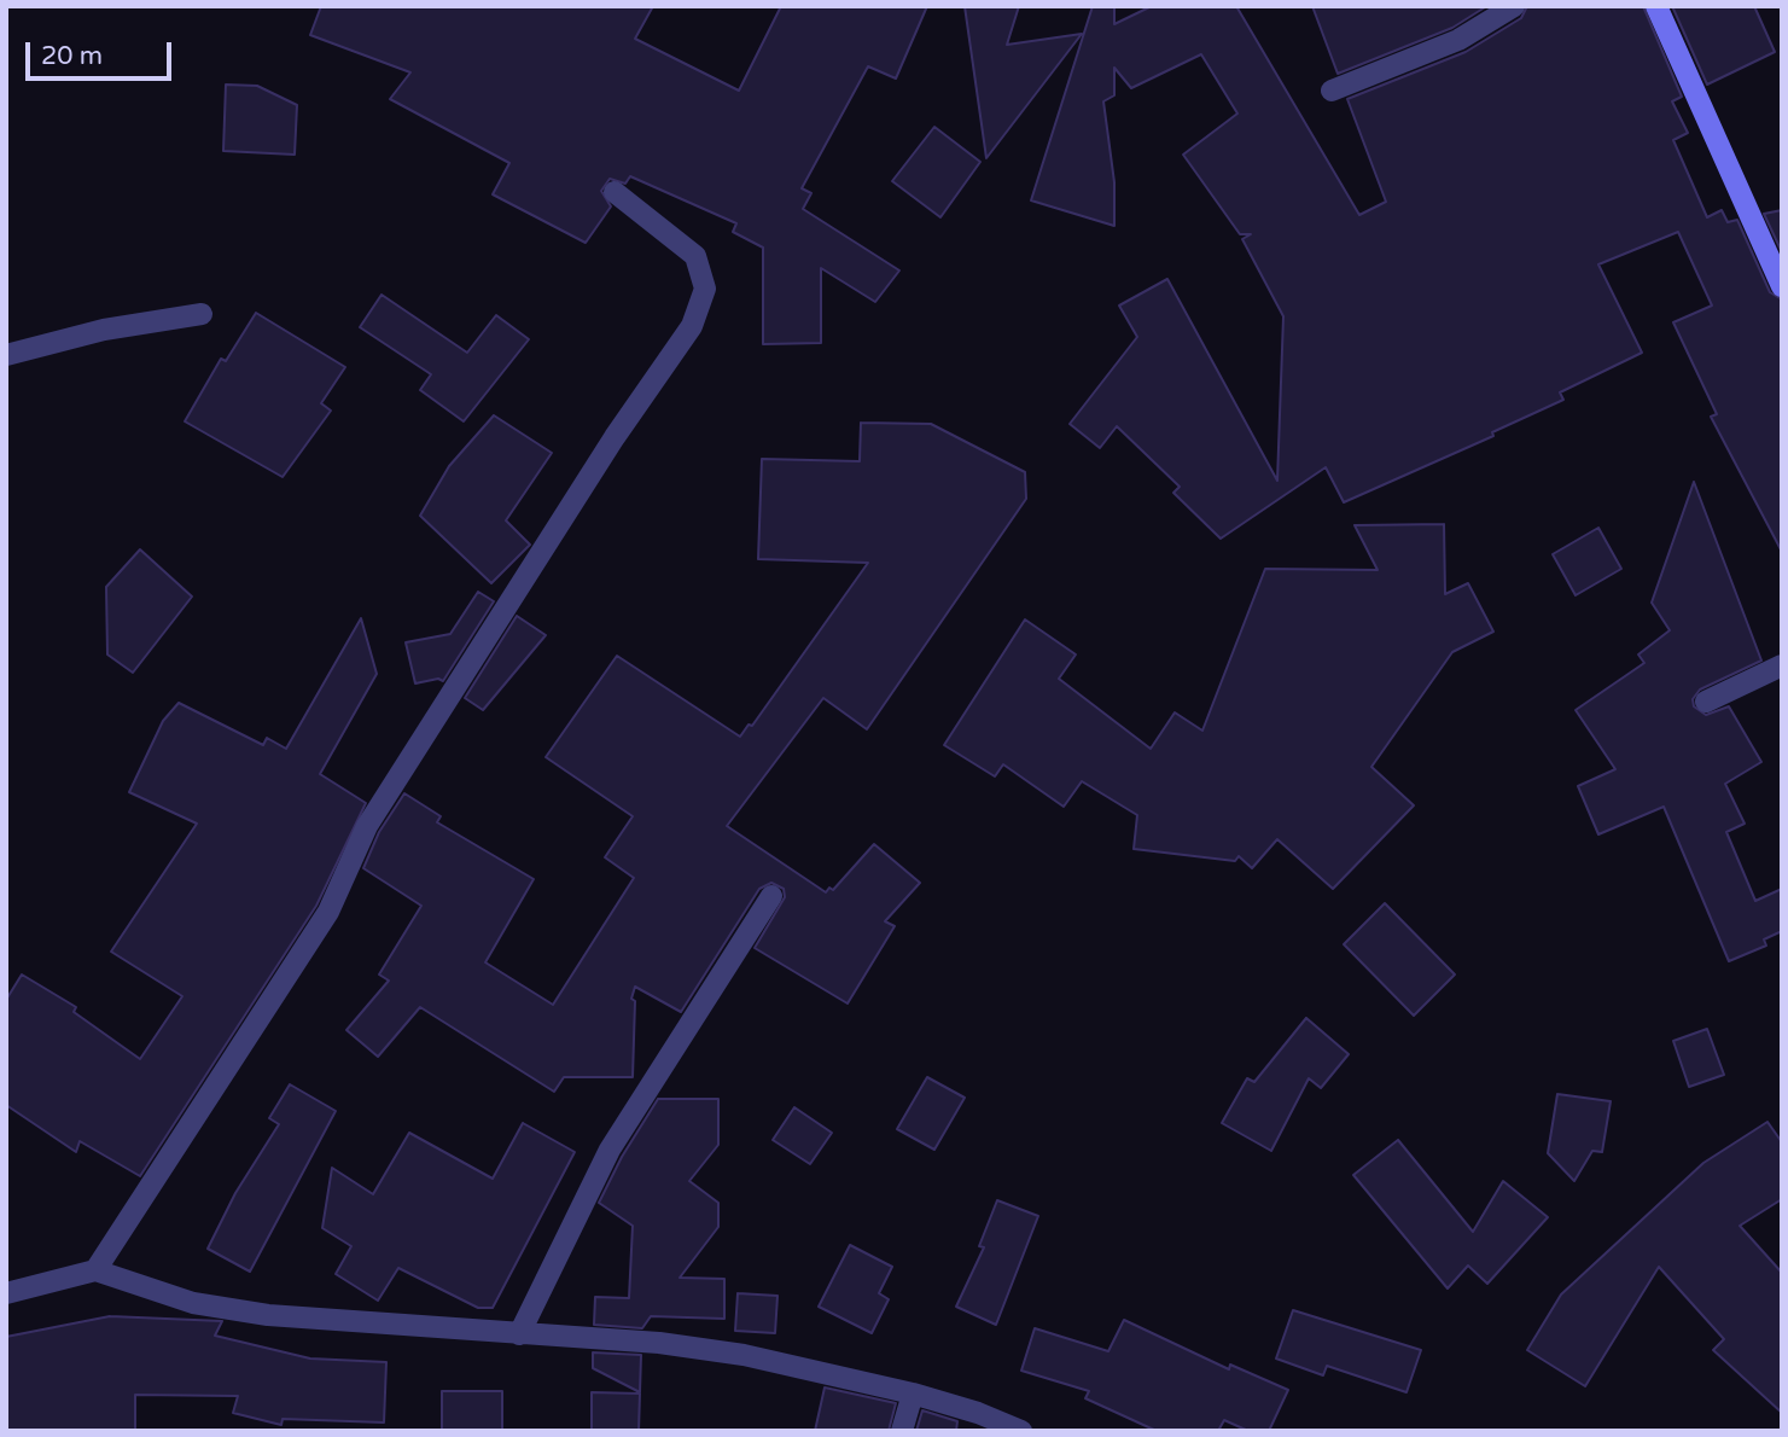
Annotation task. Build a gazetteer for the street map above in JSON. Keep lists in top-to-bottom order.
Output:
{
  "scale_bar": "20 m"
}
